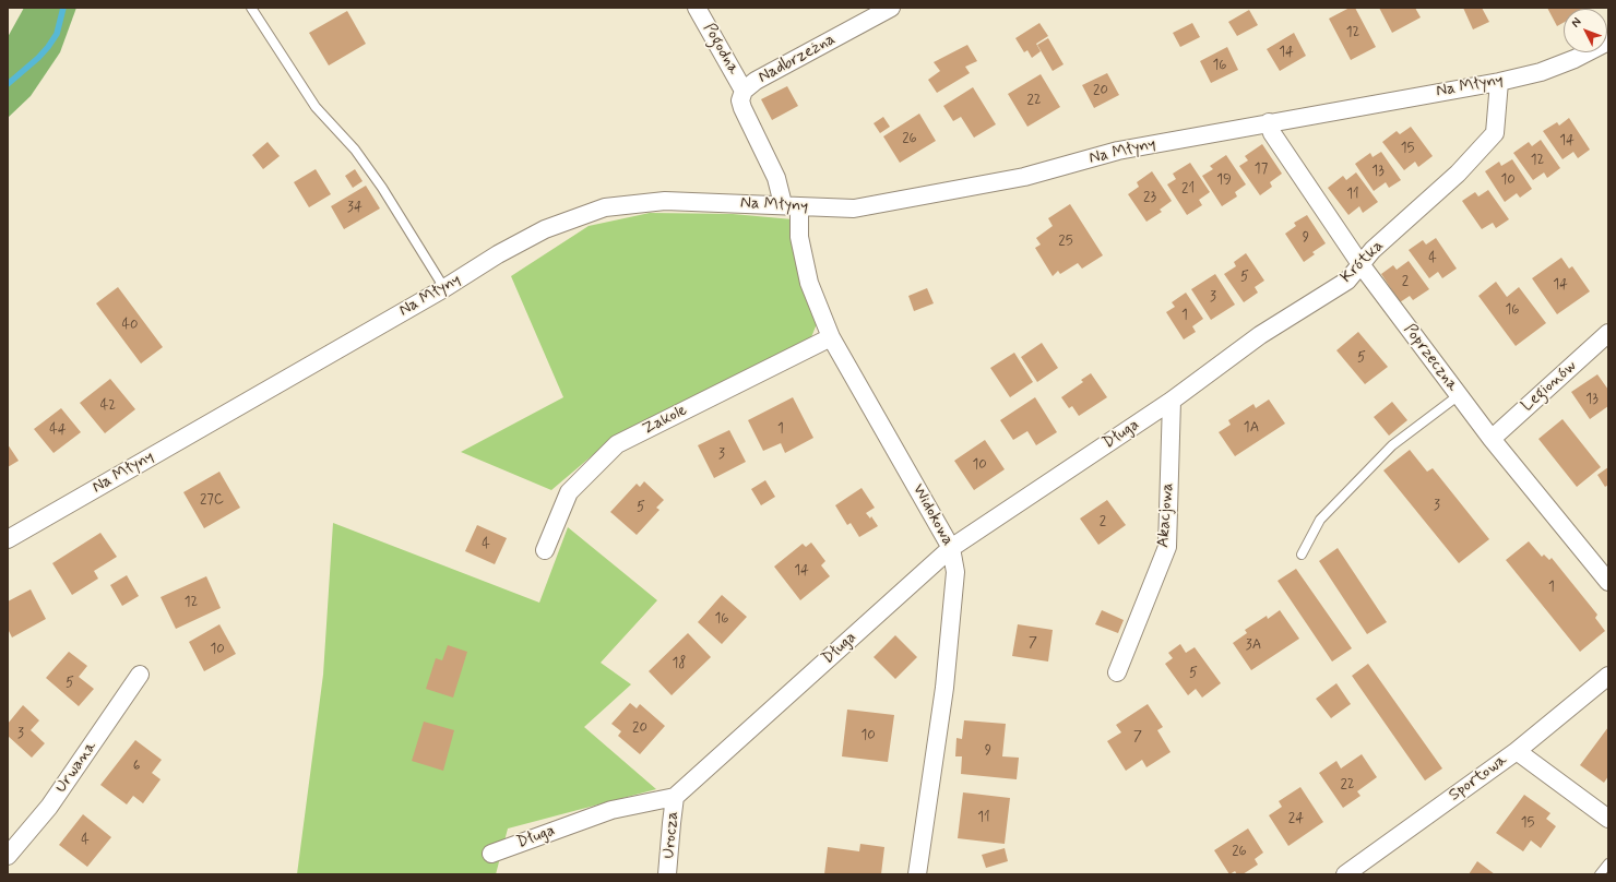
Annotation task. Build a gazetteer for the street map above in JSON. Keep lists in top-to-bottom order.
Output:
{
  "streets": {
    "street": [
      "Pogodna",
      "Nadbrzeżna",
      "Na Młyny",
      "Krótka",
      "Poprzeczna",
      "Legionów",
      "Zakole",
      "Długa",
      "Widokowa",
      "Akacjowa",
      "Urwana",
      "Sportowa",
      "Urocza"
    ]
  },
  "crossings": [
    ["Pogodna", "Nadbrzeżna"],
    ["Nadbrzeżna", "Na Młyny"],
    ["Nadbrzeżna", "Widokowa"],
    ["Na Młyny", "Krótka"],
    ["Na Młyny", "Poprzeczna"],
    ["Na Młyny", "Widokowa"],
    ["Krótka", "Poprzeczna"],
    ["Krótka", "Długa"],
    ["Krótka", "Akacjowa"],
    ["Poprzeczna", "Legionów"],
    ["Zakole", "Widokowa"],
    ["Długa", "Widokowa"],
    ["Długa", "Akacjowa"],
    ["Długa", "Urocza"]
  ],
  "house_numbers": [
    "12",
    "14",
    "16",
    "20",
    "22",
    "26",
    "14",
    "15",
    "12",
    "17",
    "13",
    "19",
    "10",
    "21",
    "11",
    "23",
    "34",
    "9",
    "25",
    "4",
    "5",
    "2",
    "14",
    "3",
    "16",
    "1",
    "40",
    "5",
    "13",
    "42",
    "1A",
    "1",
    "44",
    "3",
    "10",
    "27C",
    "3",
    "5",
    "2",
    "4",
    "14",
    "1",
    "12",
    "16",
    "7",
    "3A",
    "10",
    "18",
    "5",
    "5",
    "20",
    "3",
    "10",
    "7",
    "9",
    "6",
    "22",
    "11",
    "24",
    "15",
    "4",
    "26"
  ],
  "north": "top left"
}
